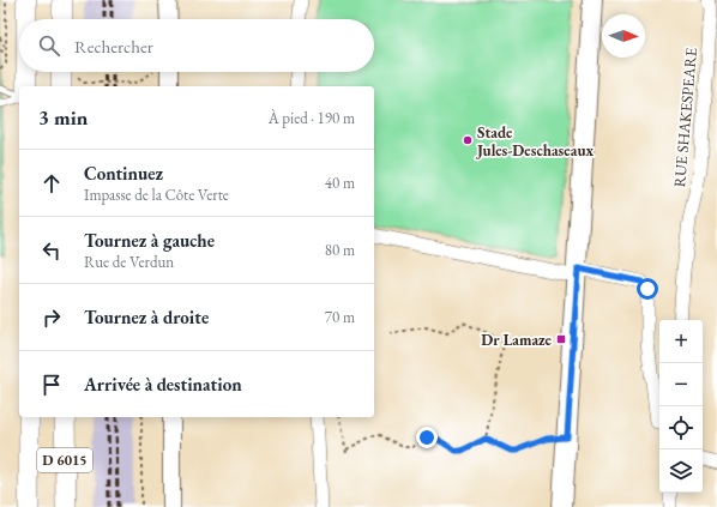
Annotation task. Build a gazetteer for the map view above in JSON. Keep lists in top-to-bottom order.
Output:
{
  "streets": {
    "main road": ["D 6015"],
    "street": ["RUE SHAKESPEARE"]
  },
  "places": {
    "other": ["Stade Jules-Deschaseaux"],
    "transit": ["Dr Lamaze"]
  },
  "north": "right",
  "page": {
    "search": "Rechercher",
    "heading": ["3 min", "À pied · 190 m"],
    "list": [
      ["Continuez", "Impasse de la Côte Verte", "40 m"],
      ["Tournez à gauche", "Rue de Verdun", "80 m"],
      ["Tournez à droite", "70 m"],
      "Arrivée à destination"
    ],
    "map_buttons": ["+", "−"]
  }
}
